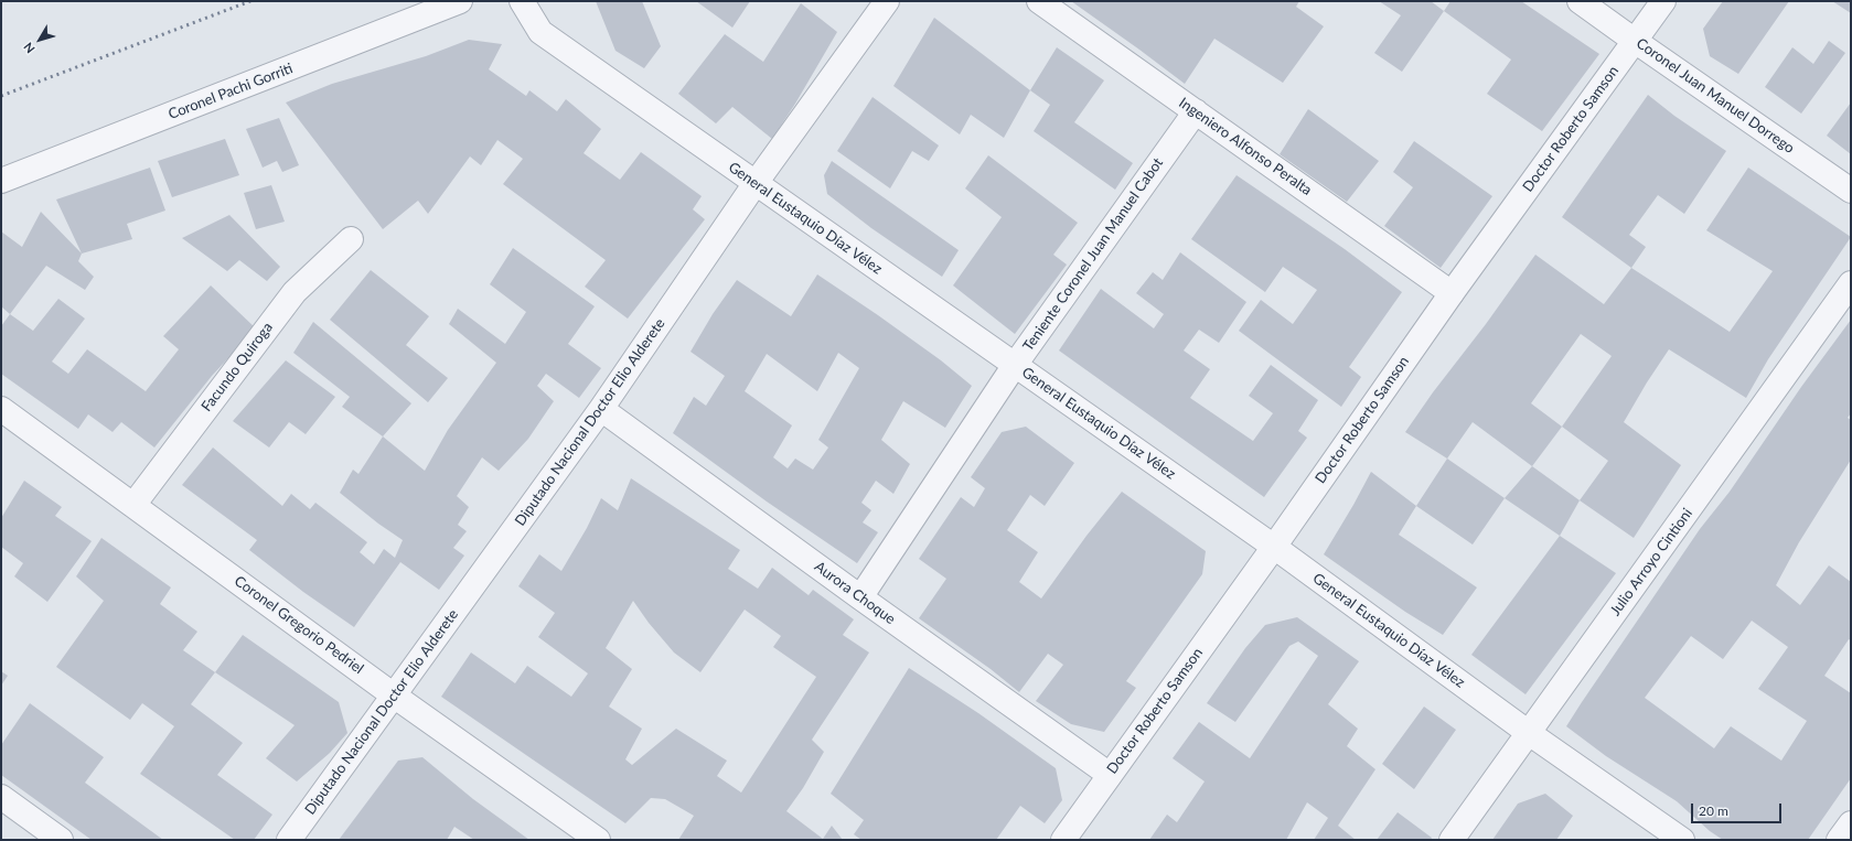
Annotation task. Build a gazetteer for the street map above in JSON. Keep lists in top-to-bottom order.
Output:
{
  "streets": {
    "street": [
      "Coronel Pachi Gorriti",
      "Coronel Juan Manuel Dorrego",
      "Doctor Roberto Samson",
      "Ingeniero Alfonso Peralta",
      "General Eustaquio Díaz Vélez",
      "Teniente Coronel Juan Manuel Cabot",
      "Facundo Quiroga",
      "Diputado Nacional Doctor Elio Alderete",
      "Julio Arroyo Cintioni",
      "Aurora Choque",
      "Coronel Gregorio Pedriel"
    ]
  },
  "crossings": [
    ["Coronel Juan Manuel Dorrego", "Doctor Roberto Samson"],
    ["Doctor Roberto Samson", "Ingeniero Alfonso Peralta"],
    ["Doctor Roberto Samson", "General Eustaquio Díaz Vélez"],
    ["Doctor Roberto Samson", "Aurora Choque"],
    ["Ingeniero Alfonso Peralta", "Teniente Coronel Juan Manuel Cabot"],
    ["General Eustaquio Díaz Vélez", "Teniente Coronel Juan Manuel Cabot"],
    ["General Eustaquio Díaz Vélez", "Diputado Nacional Doctor Elio Alderete"],
    ["General Eustaquio Díaz Vélez", "Julio Arroyo Cintioni"],
    ["Teniente Coronel Juan Manuel Cabot", "Aurora Choque"],
    ["Facundo Quiroga", "Coronel Gregorio Pedriel"],
    ["Diputado Nacional Doctor Elio Alderete", "Aurora Choque"],
    ["Diputado Nacional Doctor Elio Alderete", "Coronel Gregorio Pedriel"]
  ],
  "scale_bar": "20 m",
  "north": "bottom left"
}
